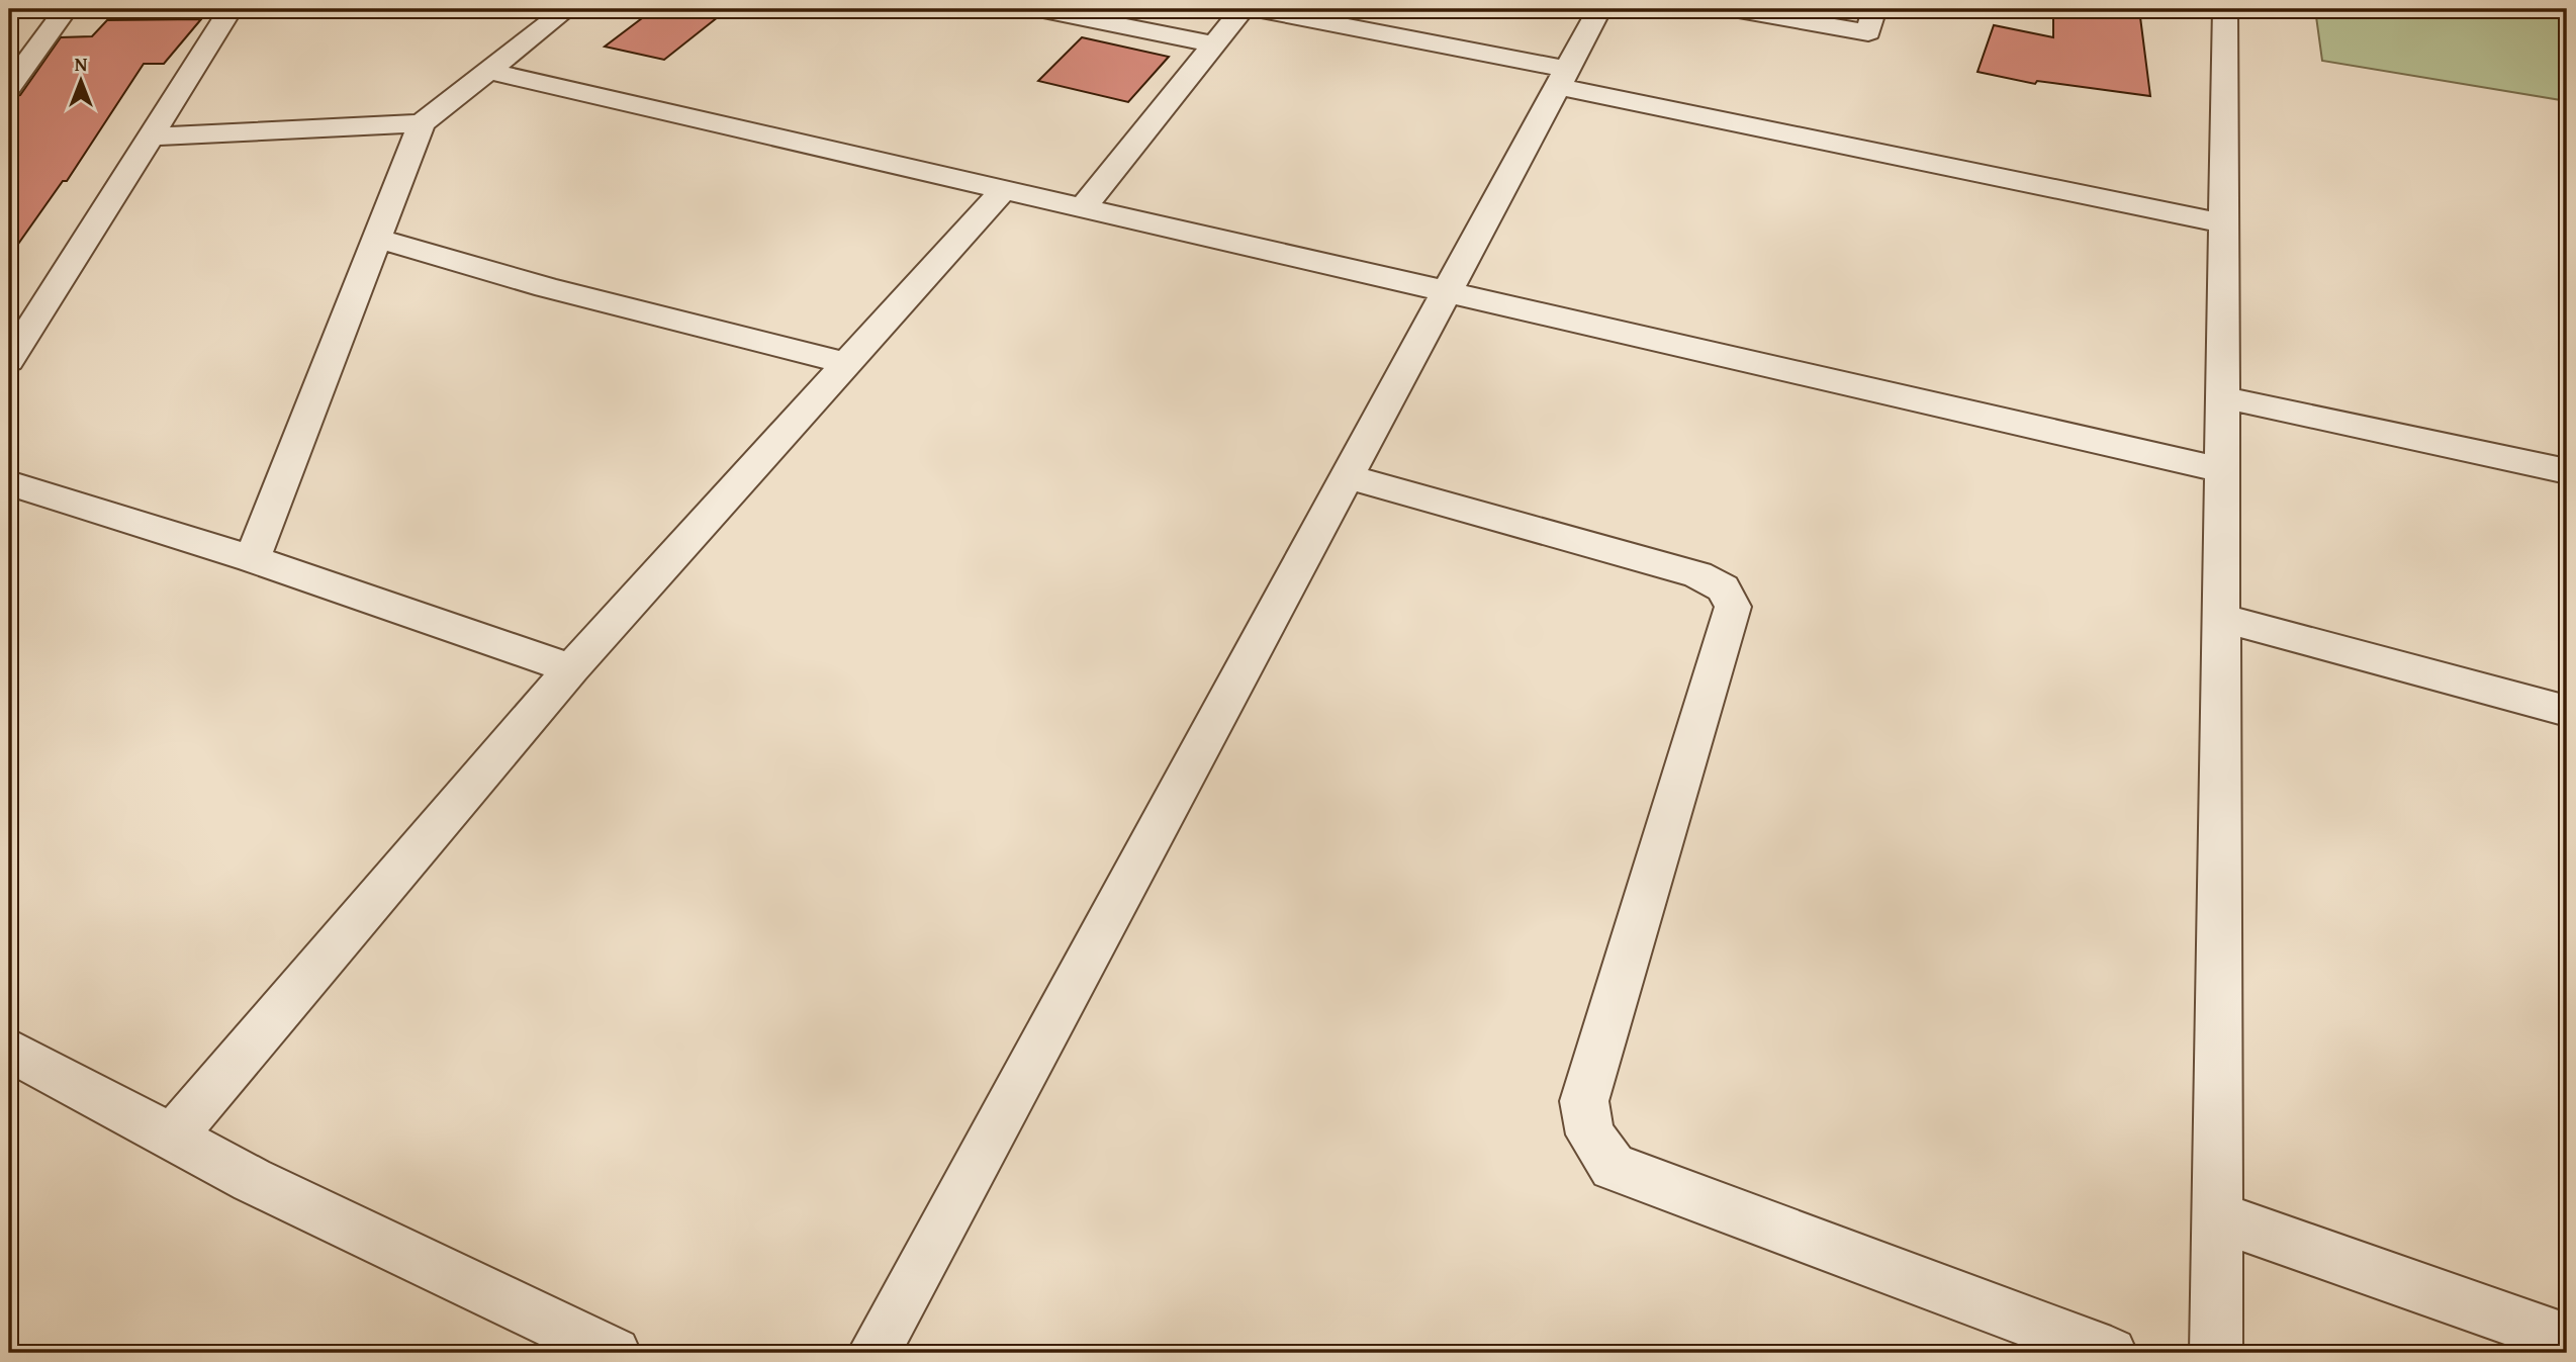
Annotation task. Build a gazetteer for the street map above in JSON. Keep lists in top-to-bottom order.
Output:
{
  "north": "top"
}
